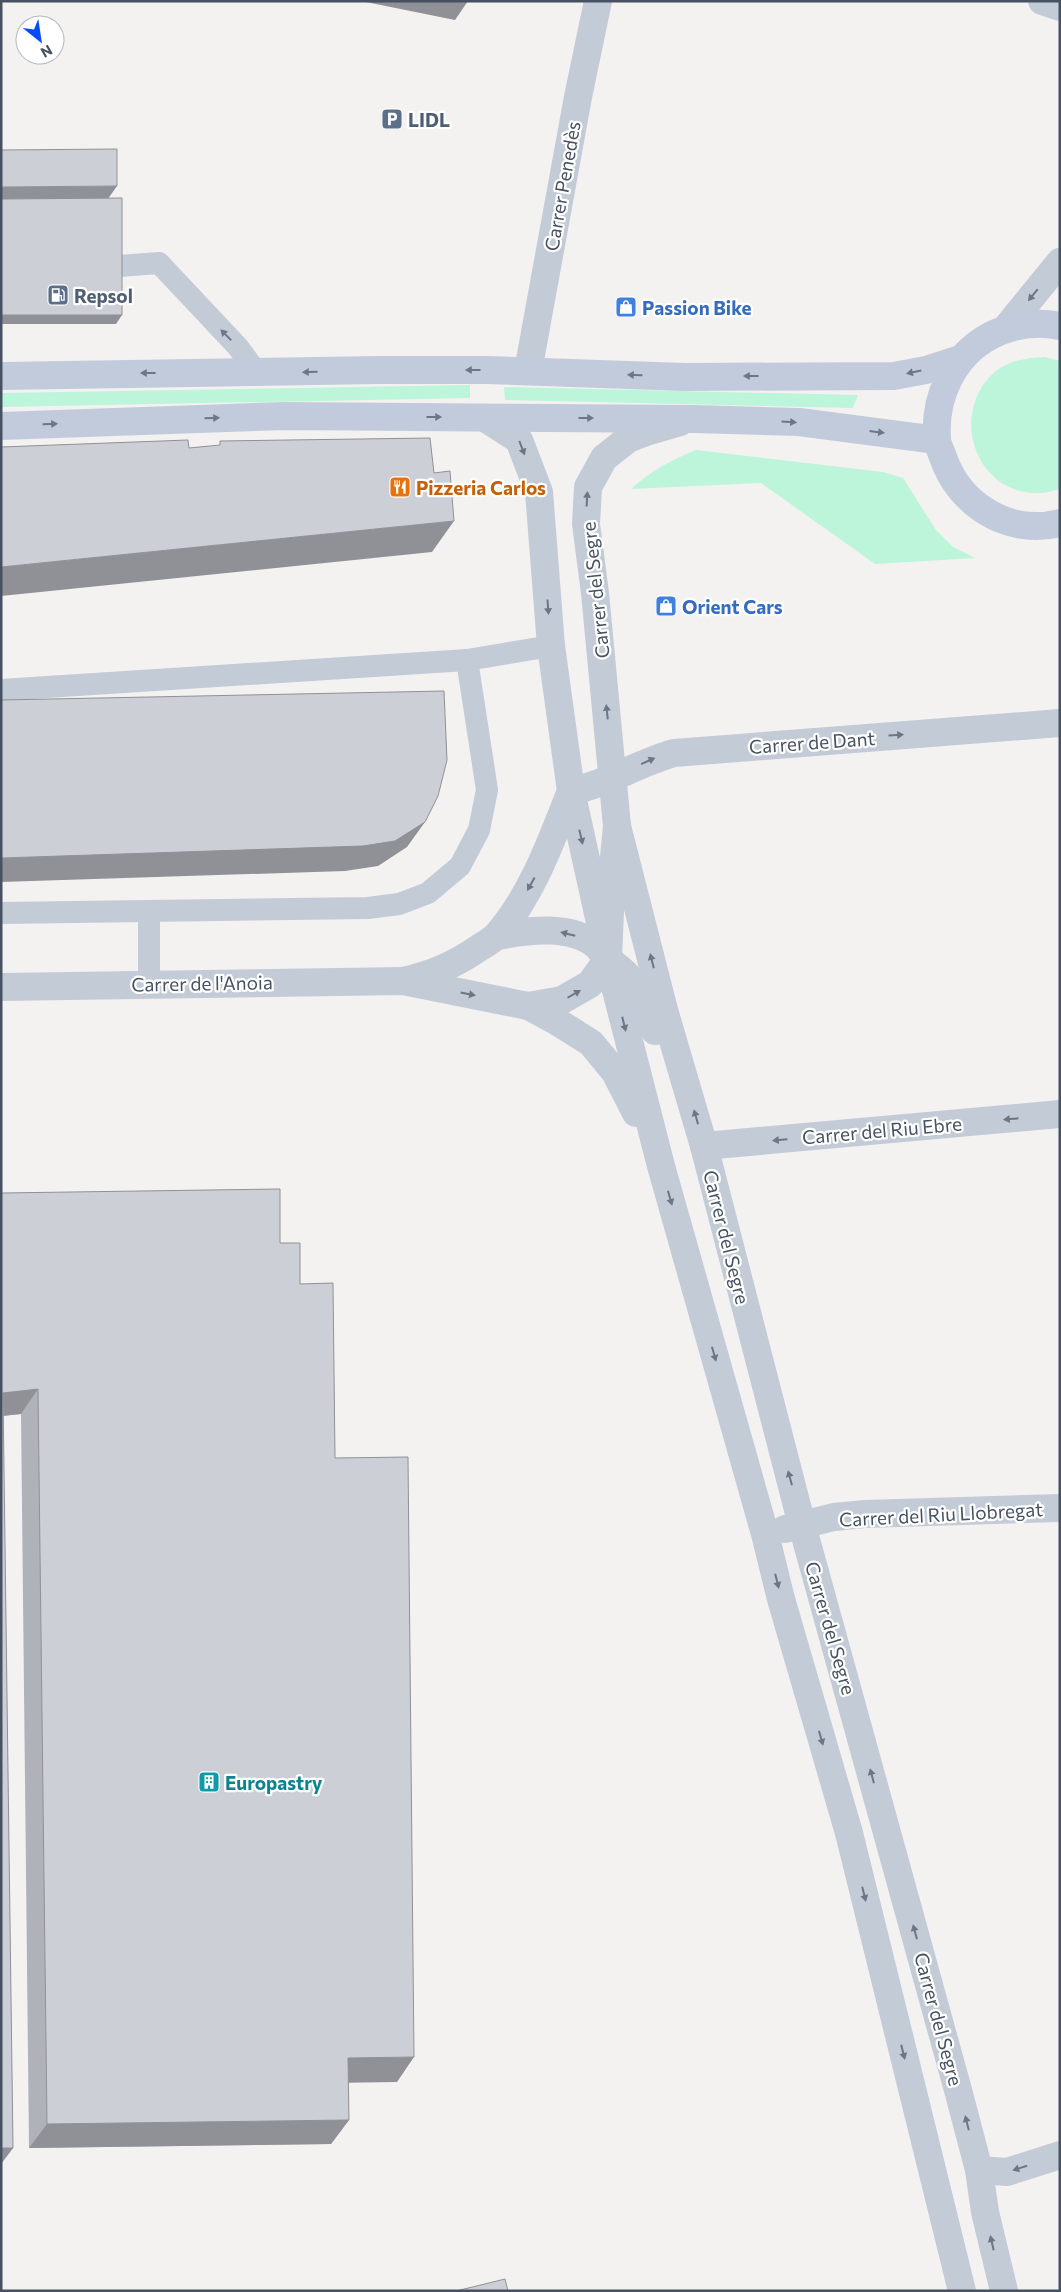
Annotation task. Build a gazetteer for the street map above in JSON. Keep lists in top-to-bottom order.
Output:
{
  "streets": {
    "street": [
      "Carrer Penedès",
      "Carrer del Segre",
      "Carrer de Dant",
      "Carrer de l'Anoia",
      "Carrer del Riu Ebre",
      "Carrer del Riu Llobregat"
    ]
  },
  "crossings": [
    ["Carrer del Segre", "Carrer de Dant"],
    ["Carrer del Segre", "Carrer de l'Anoia"],
    ["Carrer del Segre", "Carrer del Riu Ebre"],
    ["Carrer del Segre", "Carrer del Riu Llobregat"]
  ],
  "one_way": ["Carrer de Dant", "Carrer del Riu Ebre"],
  "places": {
    "parking": ["LIDL"],
    "fuel station": ["Repsol"],
    "shop": ["Passion Bike", "Orient Cars"],
    "restaurant": ["Pizzeria Carlos"],
    "building": ["Europastry"]
  },
  "north": "bottom right"
}
